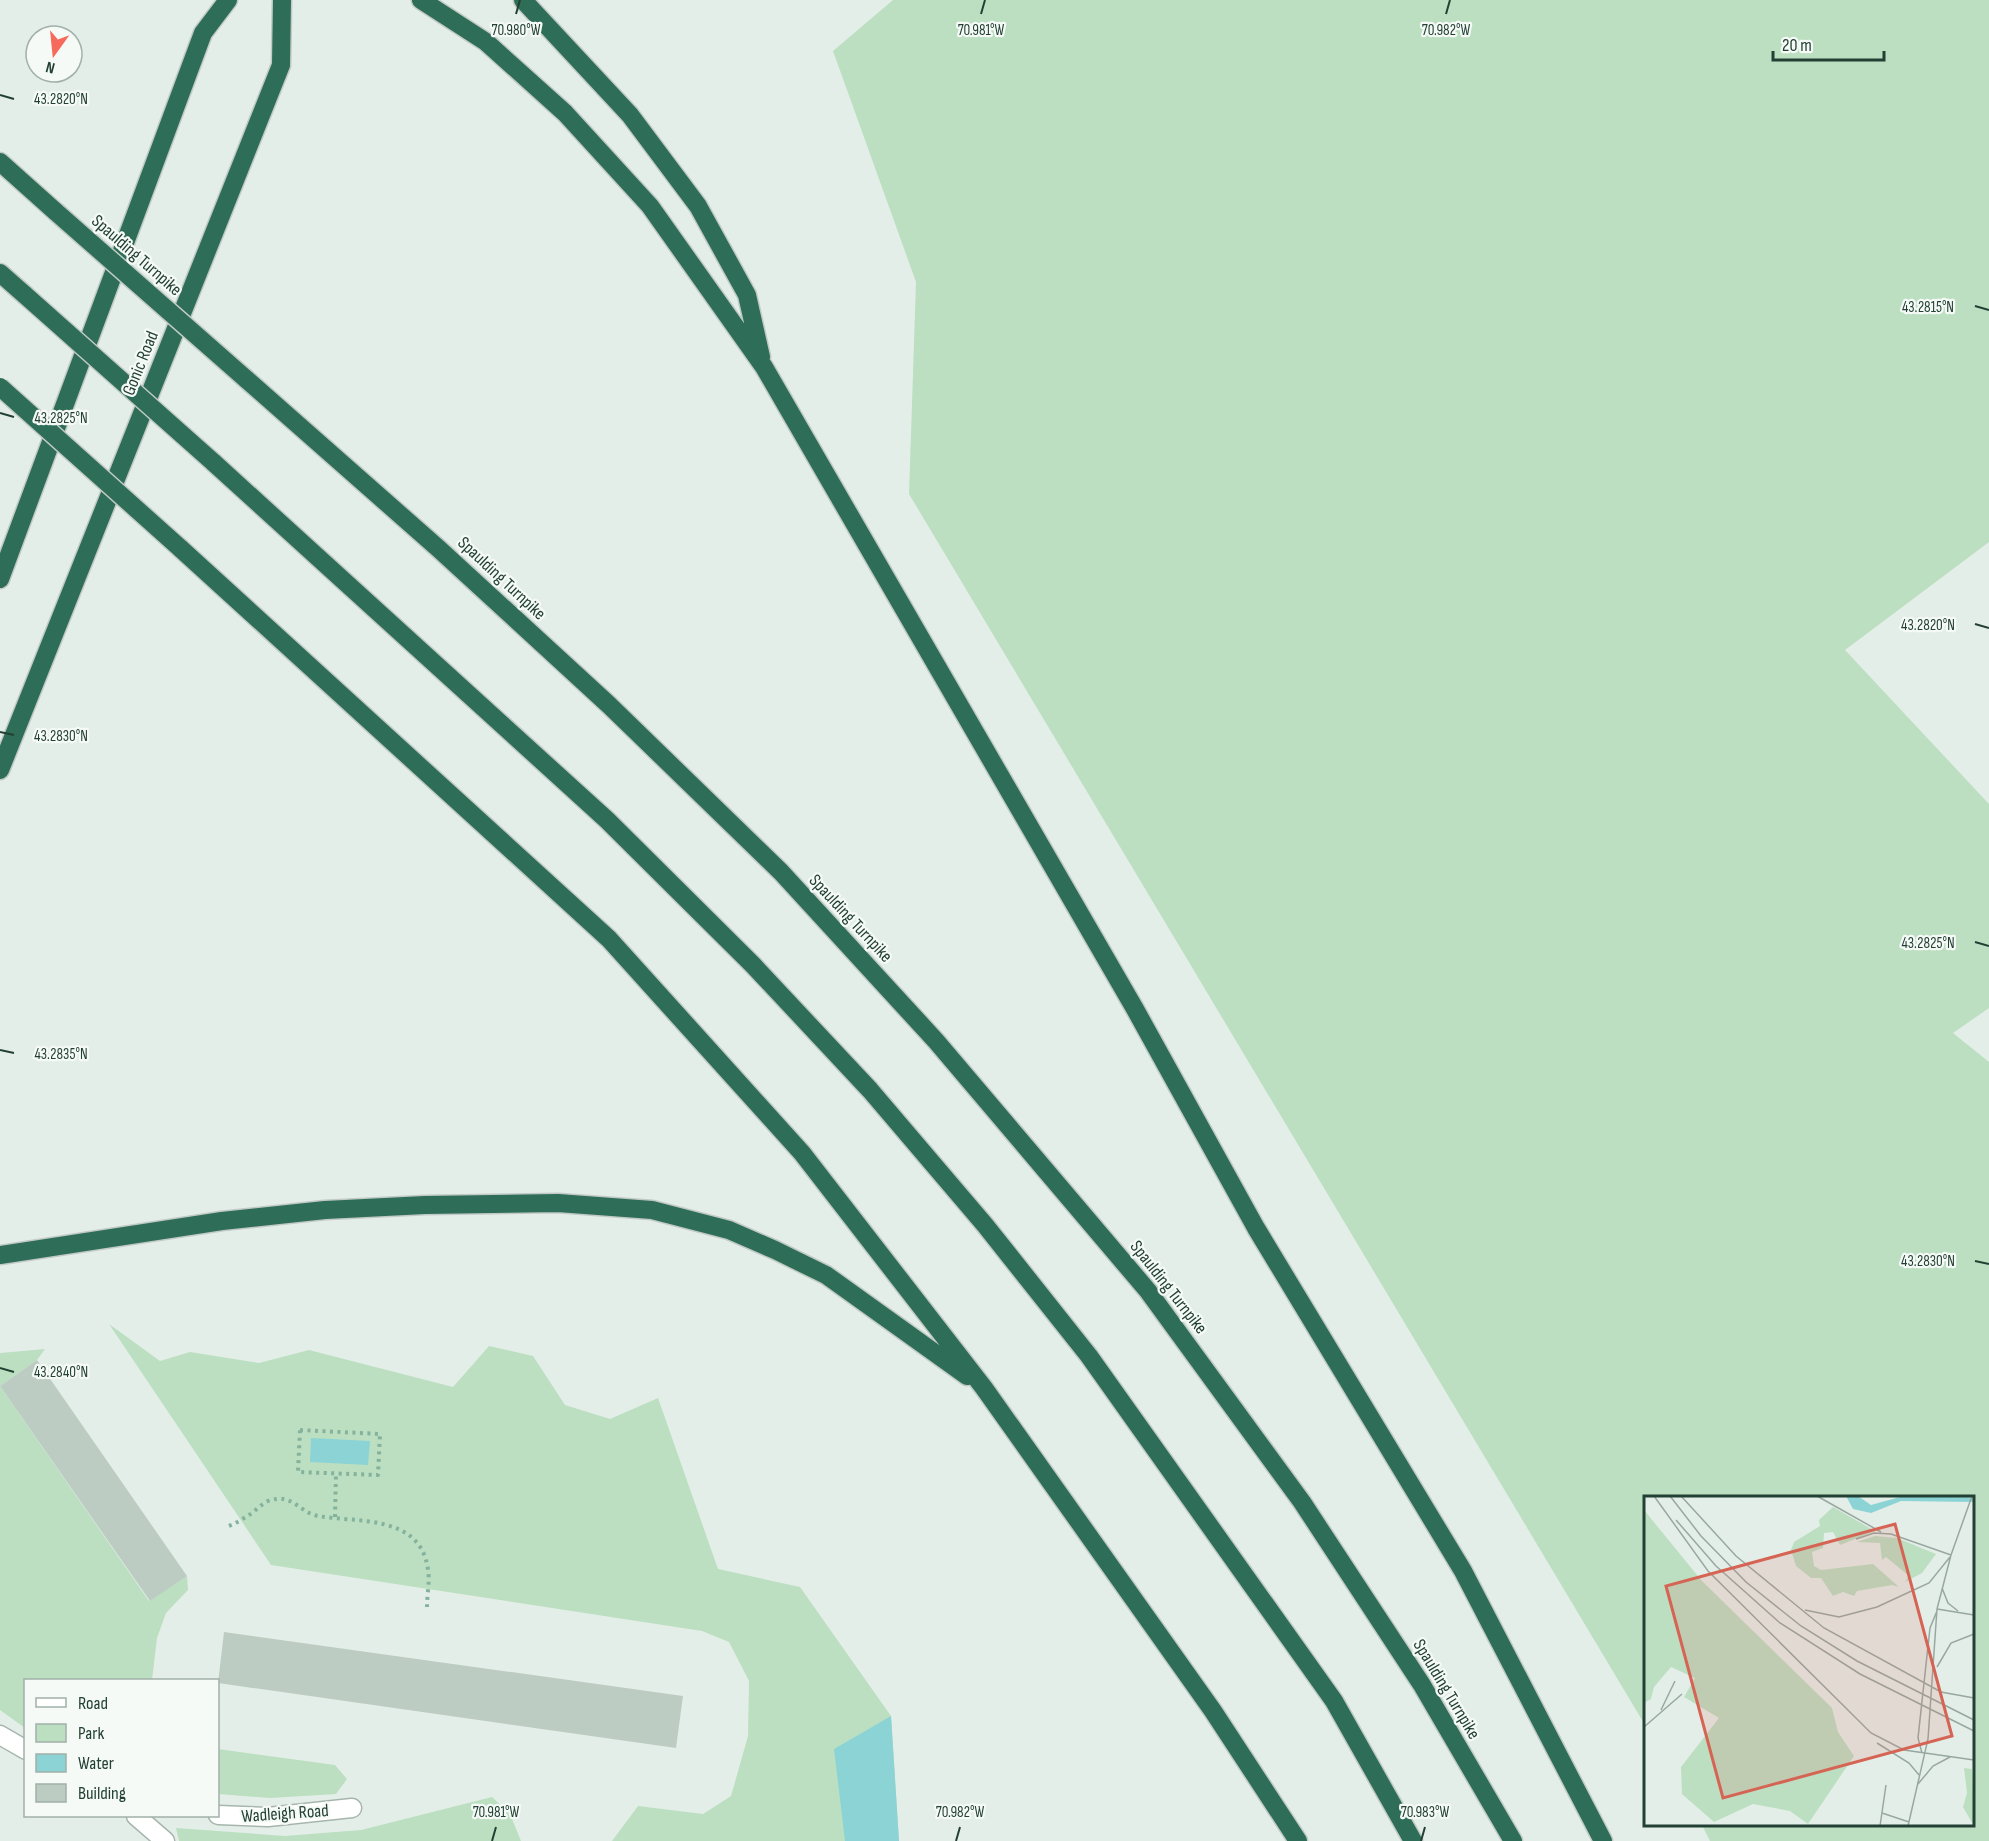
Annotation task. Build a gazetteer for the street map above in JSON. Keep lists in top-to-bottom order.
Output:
{
  "streets": {
    "highway": ["Spaulding Turnpike", "Gonic Road"],
    "street": ["Wadleigh Road"]
  },
  "legend": [
    "Road",
    "Park",
    "Water",
    "Building"
  ],
  "scale_bar": "20 m",
  "north": "bottom",
  "coordinates": [
    "70.980°W",
    "70.981°W",
    "70.982°W",
    "43.2820°N",
    "43.2815°N",
    "43.2825°N",
    "43.2830°N",
    "43.2835°N",
    "43.2840°N",
    "70.983°W"
  ]
}
